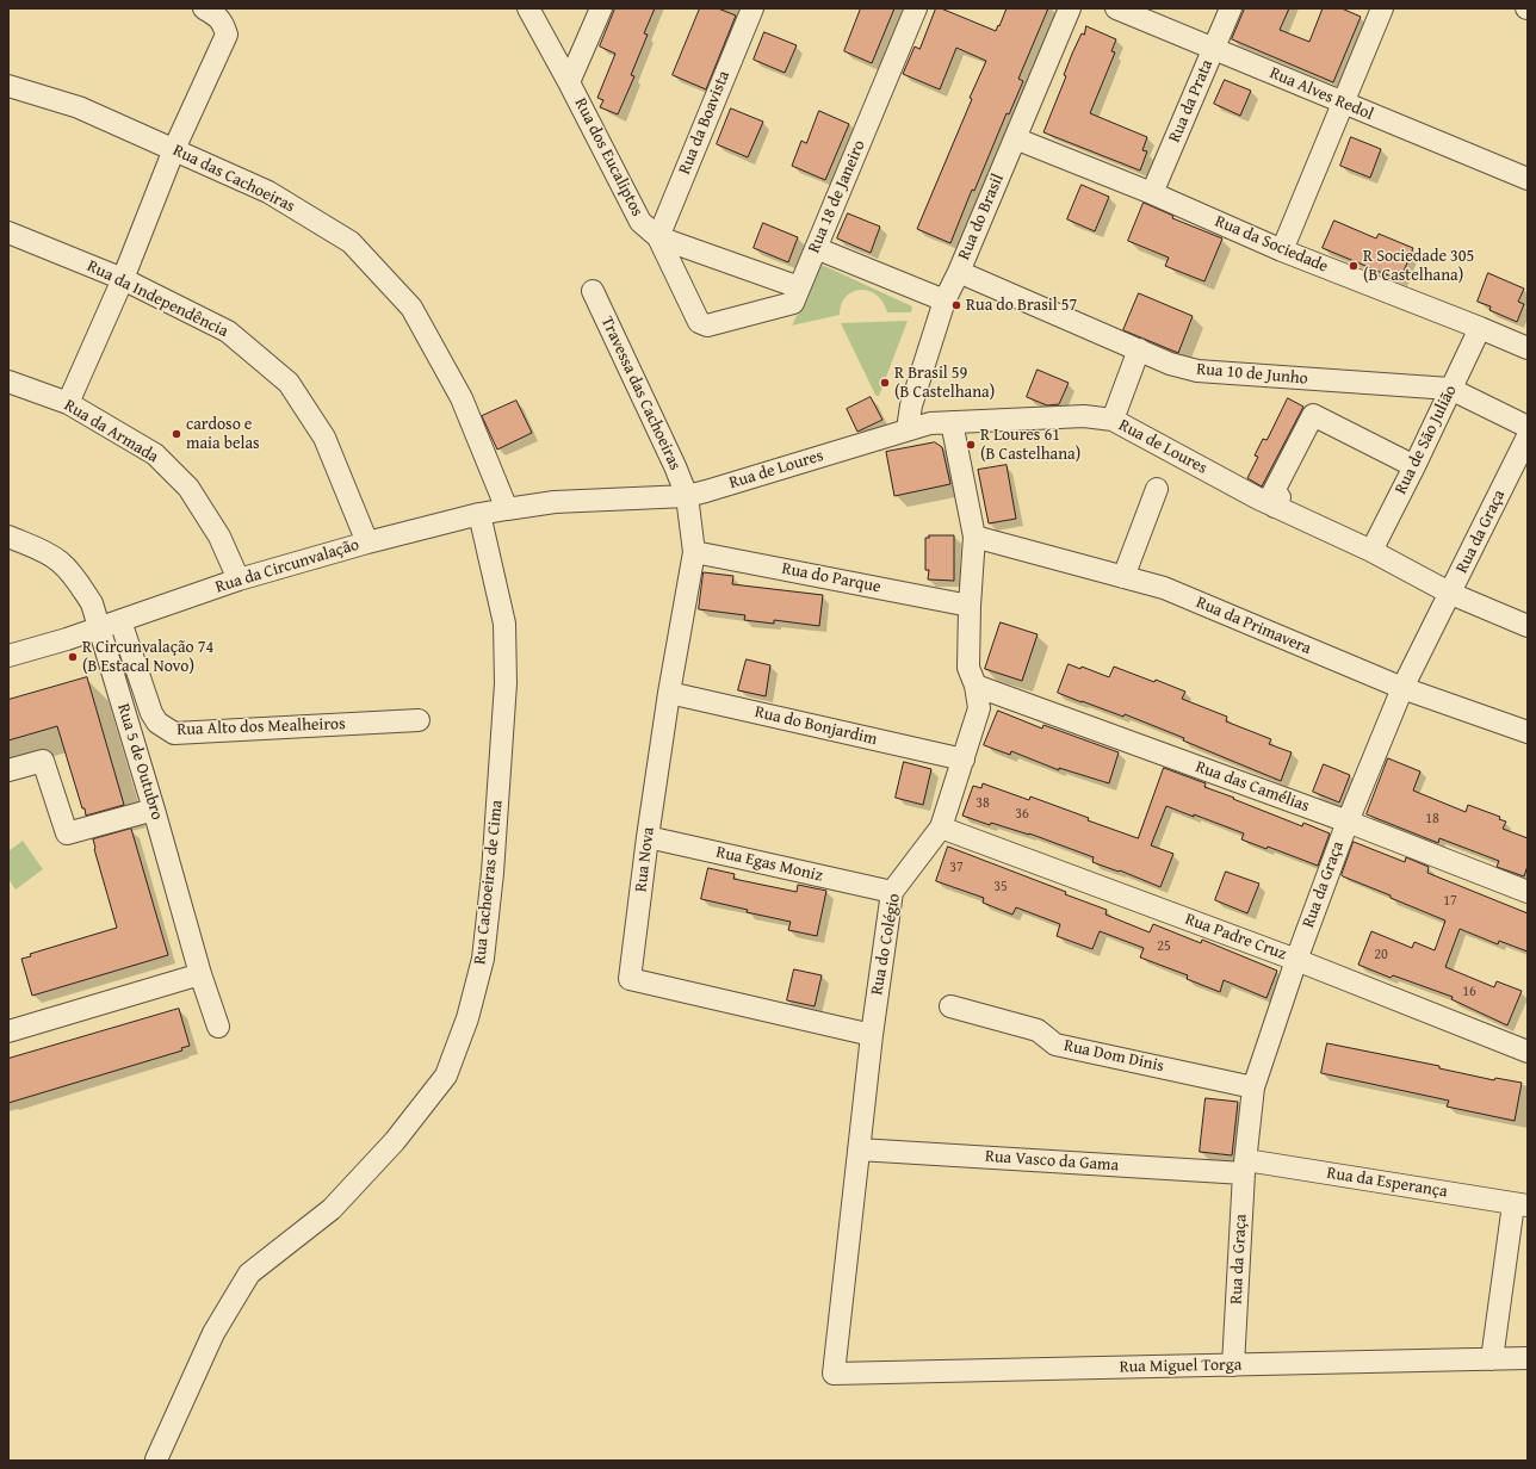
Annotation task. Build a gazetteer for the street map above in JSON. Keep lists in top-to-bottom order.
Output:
{
  "streets": {
    "street": [
      "Rua Alves Redol",
      "Rua da Prata",
      "Rua da Boavista",
      "Rua dos Eucaliptos",
      "Rua das Cachoeiras",
      "Rua 18 de Janeiro",
      "Rua do Brasil",
      "Rua da Sociedade",
      "Rua da Independência",
      "Rua 10 de Junho",
      "Travessa das Cachoeiras",
      "Rua da Armada",
      "Rua de São Julião",
      "Rua de Loures",
      "Rua da Graça",
      "Rua da Circunvalação",
      "Rua do Parque",
      "Rua da Primavera",
      "Rua do Bonjardim",
      "Rua Alto dos Mealheiros",
      "Rua 5 de Outubro",
      "Rua das Camélias",
      "Rua Nova",
      "Rua Egas Moniz",
      "Rua Cachoeiras de Cima",
      "Rua Padre Cruz",
      "Rua do Colégio",
      "Rua Dom Dinis",
      "Rua Vasco da Gama",
      "Rua da Esperança",
      "Rua Miguel Torga"
    ]
  },
  "crossings": [
    ["Rua Alves Redol", "Rua da Prata"],
    ["Rua da Prata", "Rua da Sociedade"],
    ["Rua da Boavista", "Rua dos Eucaliptos"],
    ["Rua dos Eucaliptos", "Rua 18 de Janeiro"],
    ["Rua das Cachoeiras", "Rua da Circunvalação"],
    ["Rua do Brasil", "Rua da Sociedade"],
    ["Rua do Brasil", "Rua 10 de Junho"],
    ["Rua do Brasil", "Rua de Loures"],
    ["Rua da Sociedade", "Rua de São Julião"],
    ["Rua da Independência", "Rua da Circunvalação"],
    ["Rua 10 de Junho", "Rua de São Julião"],
    ["Travessa das Cachoeiras", "Rua de Loures"],
    ["Travessa das Cachoeiras", "Rua Nova"],
    ["Rua da Armada", "Rua da Circunvalação"],
    ["Rua de São Julião", "Rua de Loures"],
    ["Rua de Loures", "Rua da Graça"],
    ["Rua de Loures", "Rua da Circunvalação"],
    ["Rua de Loures", "Rua Nova"],
    ["Rua de Loures", "Rua do Colégio"],
    ["Rua da Graça", "Rua da Primavera"],
    ["Rua da Graça", "Rua das Camélias"],
    ["Rua da Graça", "Rua Padre Cruz"],
    ["Rua da Graça", "Rua Dom Dinis"],
    ["Rua da Graça", "Rua Vasco da Gama"],
    ["Rua da Graça", "Rua da Esperança"],
    ["Rua da Graça", "Rua Miguel Torga"],
    ["Rua da Circunvalação", "Rua Alto dos Mealheiros"],
    ["Rua da Circunvalação", "Rua 5 de Outubro"],
    ["Rua da Circunvalação", "Rua Cachoeiras de Cima"],
    ["Rua do Parque", "Rua Nova"],
    ["Rua do Parque", "Rua do Colégio"],
    ["Rua da Primavera", "Rua do Colégio"],
    ["Rua do Bonjardim", "Rua Nova"],
    ["Rua do Bonjardim", "Rua do Colégio"],
    ["Rua das Camélias", "Rua do Colégio"],
    ["Rua Nova", "Rua Egas Moniz"],
    ["Rua Nova", "Rua do Colégio"],
    ["Rua Egas Moniz", "Rua do Colégio"],
    ["Rua Padre Cruz", "Rua do Colégio"],
    ["Rua do Colégio", "Rua Vasco da Gama"],
    ["Rua do Colégio", "Rua Miguel Torga"],
    ["Rua Vasco da Gama", "Rua da Esperança"]
  ],
  "places": [
    "R Sociedade 305 (B Castelhana)",
    "Rua do Brasil 57",
    "R Brasil 59 (B Castelhana)",
    "cardoso e maia belas",
    "R Loures 61 (B Castelhana)",
    "R Circunvalação 74 (B Estacal Novo)"
  ],
  "house_numbers": [
    "38",
    "36",
    "18",
    "37",
    "35",
    "17",
    "25",
    "20",
    "16"
  ]
}
